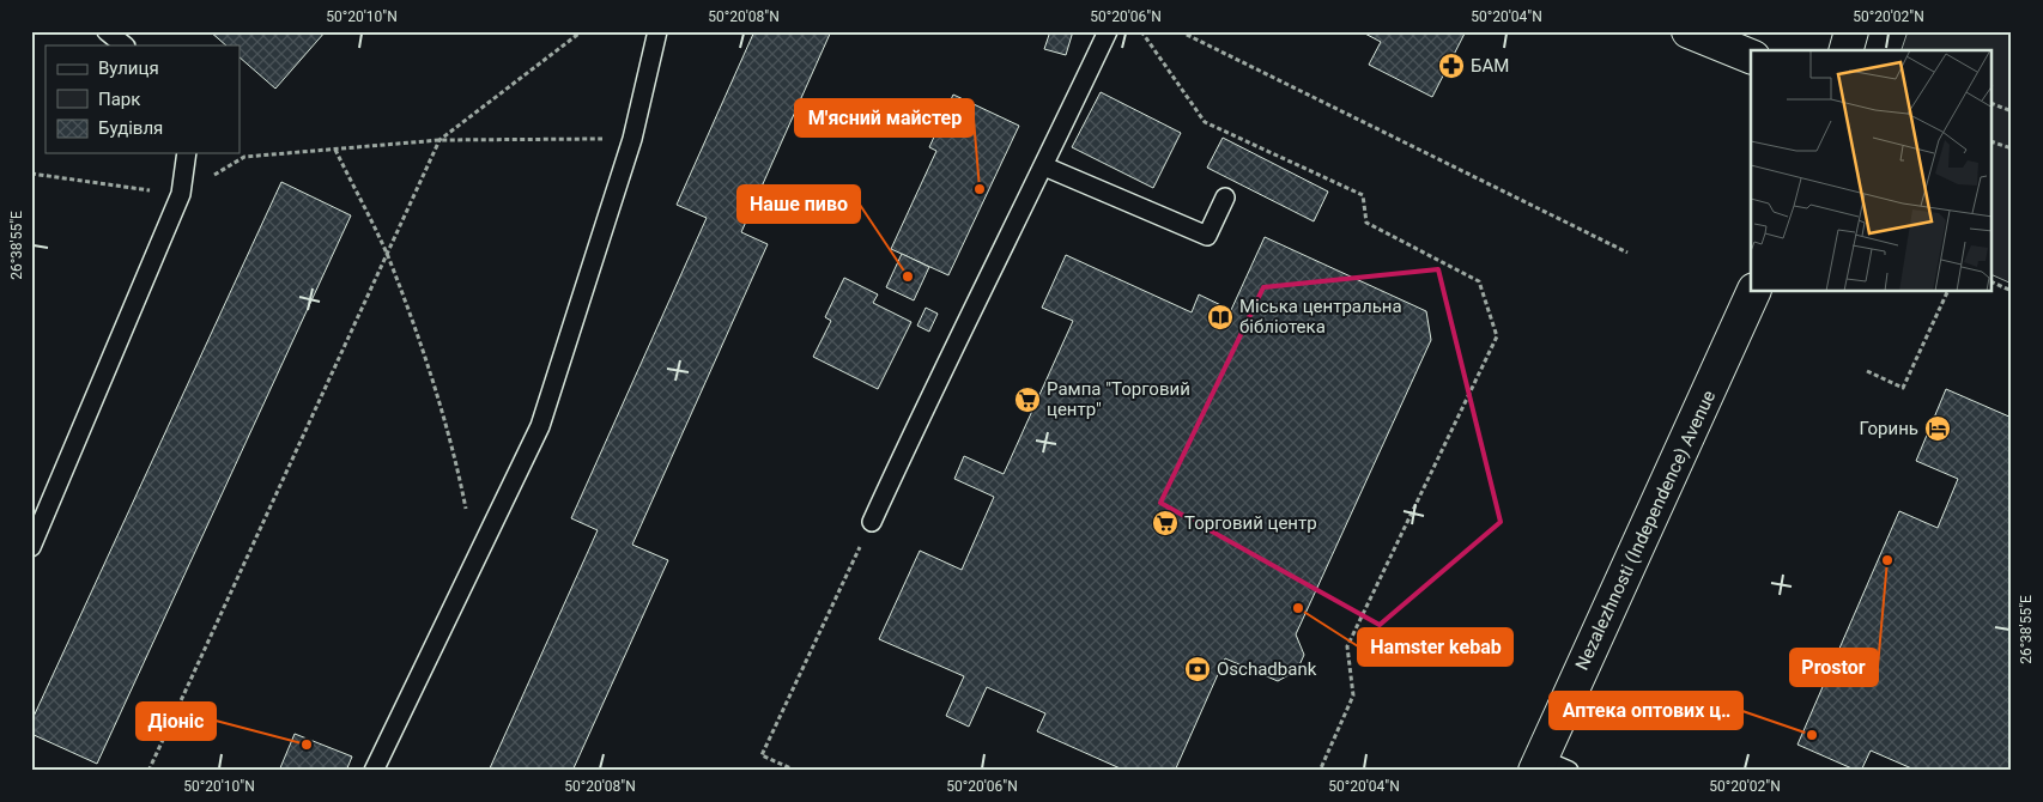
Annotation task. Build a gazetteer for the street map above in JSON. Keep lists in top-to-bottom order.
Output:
{
  "streets": {
    "main road": ["Nezalezhnosti (Independence) Avenue"]
  },
  "places": {
    "pharmacy": ["БАМ"],
    "other": [
      "М'ясний майстер",
      "Наше пиво",
      "Prostor",
      "Hamster kebab",
      "Аптека оптових ц‥",
      "Діоніс"
    ],
    "library": ["Міська центральна бібліотека"],
    "supermarket": ["Рампа \"Торговий центр\"", "Торговий центр"],
    "hotel": ["Горинь"],
    "bank": ["Oschadbank"]
  },
  "legend": ["Вулиця", "Парк", "Будівля"],
  "coordinates": [
    "50°20'10\"N",
    "50°20'08\"N",
    "50°20'06\"N",
    "50°20'04\"N",
    "50°20'02\"N",
    "26°38'55\"E"
  ]
}
